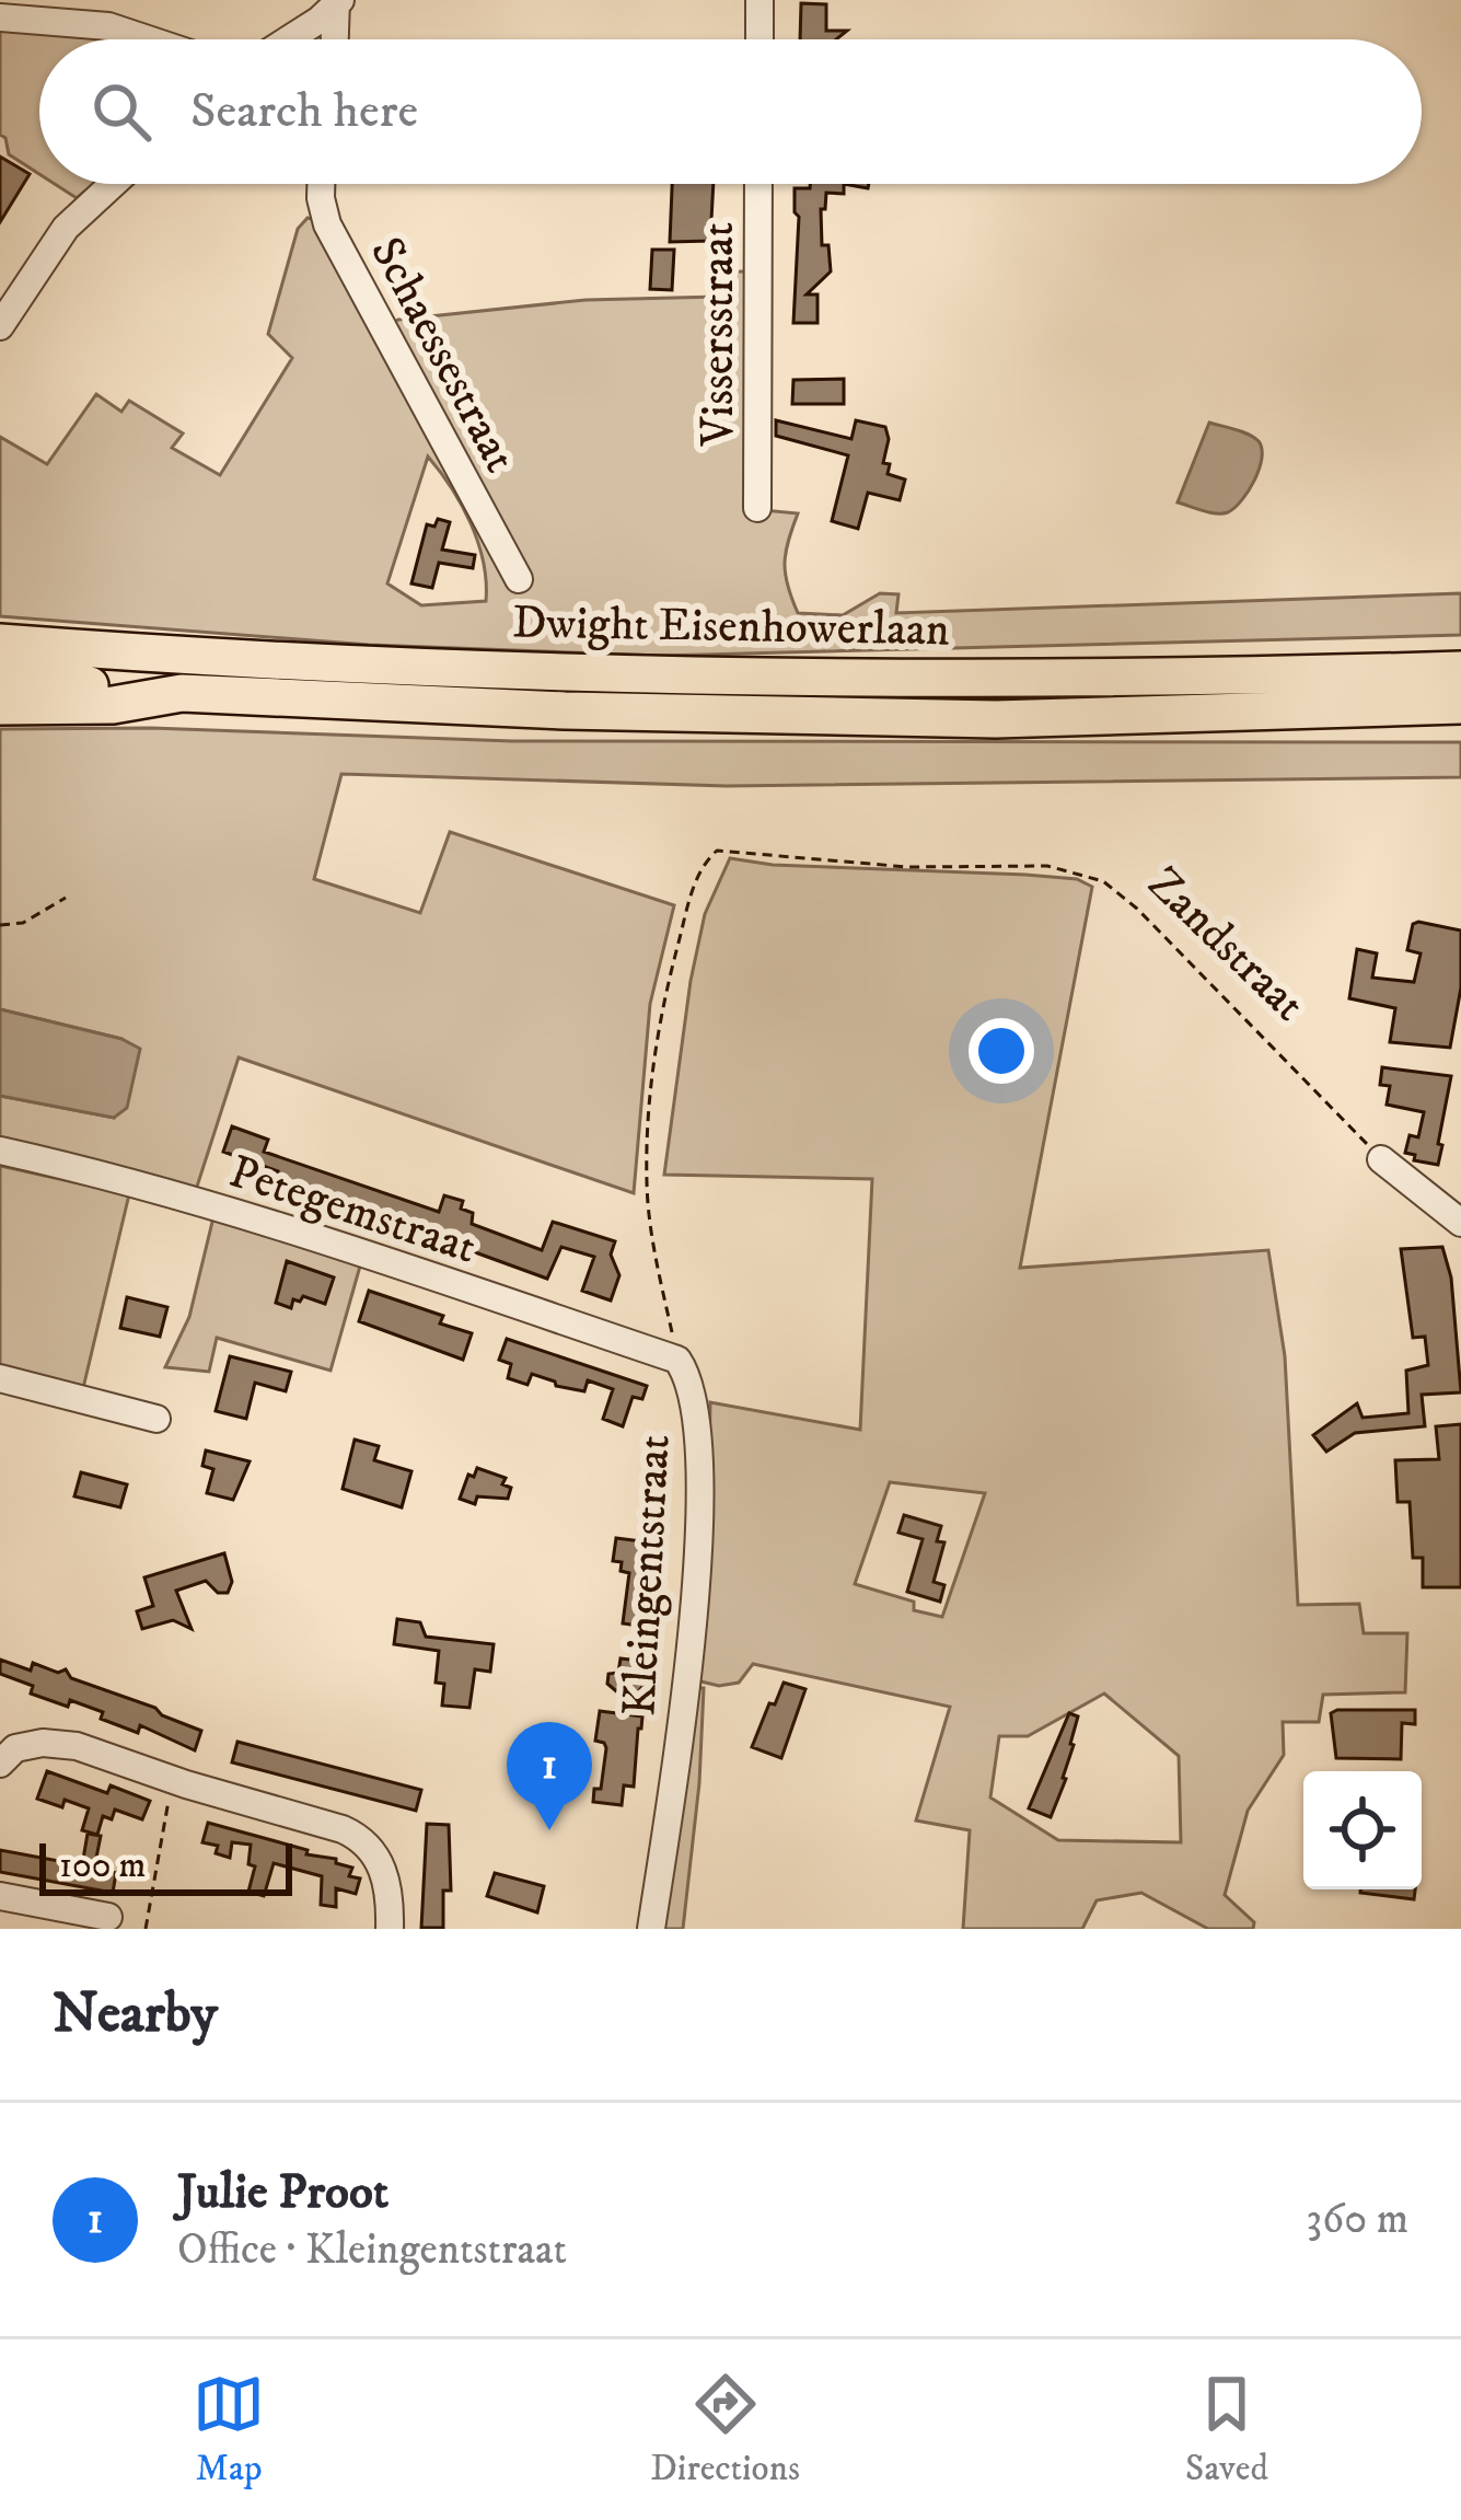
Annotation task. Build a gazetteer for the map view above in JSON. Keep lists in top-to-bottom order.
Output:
{
  "streets": {
    "highway": ["Dwight Eisenhowerlaan"],
    "street": [
      "Vissersstraat",
      "Schaessestraat",
      "Petegemstraat",
      "Kleingentstraat"
    ],
    "path": ["Zandstraat"]
  },
  "crossings": [
    ["Zandstraat", "Petegemstraat"],
    ["Zandstraat", "Kleingentstraat"],
    ["Petegemstraat", "Kleingentstraat"]
  ],
  "scale_bar": "100 m",
  "page": {
    "search": "Search here",
    "pins": "1",
    "scale": "100 m",
    "heading": "Nearby",
    "list": [
      {
        "mark": "1",
        "name": "Julie Proot",
        "note": "Office · Kleingentstraat",
        "value": "360 m"
      }
    ],
    "nav": ["Map", "Directions", "Saved"]
  }
}
